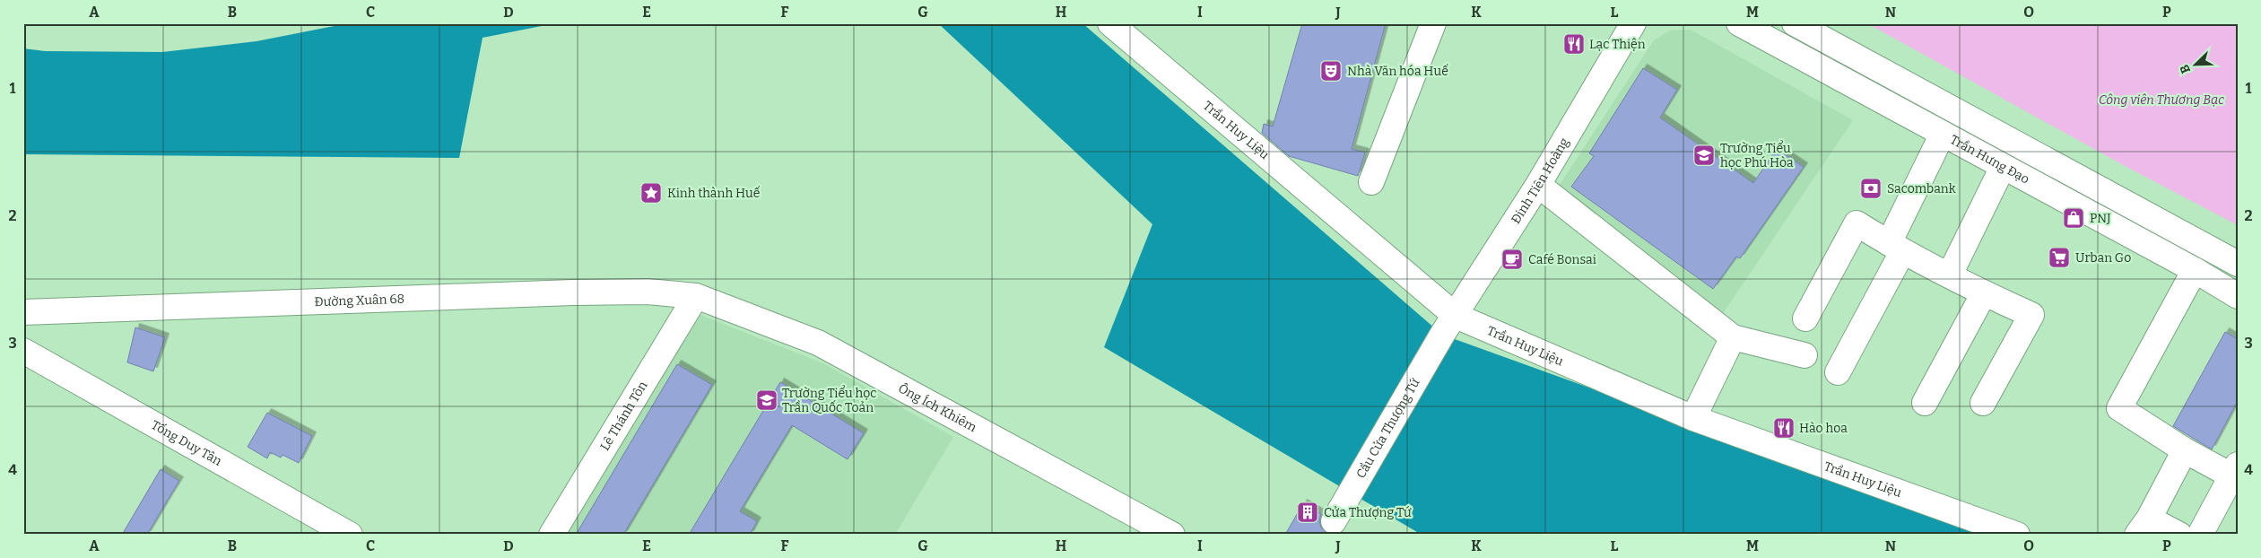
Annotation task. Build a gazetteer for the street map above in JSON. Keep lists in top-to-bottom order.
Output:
{
  "streets": {
    "street": [
      "Trần Huy Liệu",
      "Trần Hưng Đạo",
      "Đinh Tiên Hoàng",
      "Đường Xuân 68",
      "Ông Ích Khiêm",
      "Lê Thánh Tôn",
      "Cầu Cửa Thượng Tứ",
      "Tống Duy Tân"
    ]
  },
  "crossings": [
    ["Trần Huy Liệu", "Đinh Tiên Hoàng"],
    ["Trần Huy Liệu", "Cầu Cửa Thượng Tứ"],
    ["Đinh Tiên Hoàng", "Cầu Cửa Thượng Tứ"],
    ["Đường Xuân 68", "Ông Ích Khiêm"],
    ["Đường Xuân 68", "Lê Thánh Tôn"],
    ["Ông Ích Khiêm", "Lê Thánh Tôn"]
  ],
  "parks": ["Công viên Thương Bạc"],
  "places": {
    "restaurant": ["Lạc Thiện", "Hào hoa"],
    "theatre": ["Nhà Văn hóa Huế"],
    "school or university": ["Trường Tiểu học Phú Hòa", "Trường Tiểu học Trần Quốc Toản"],
    "bank": ["Sacombank"],
    "place": ["Kinh thành Huế"],
    "shop": ["PNJ"],
    "supermarket": ["Urban Go"],
    "cafe": ["Café Bonsai"],
    "building": ["Cửa Thượng Tứ"]
  },
  "north": "bottom left",
  "grid": {
    "columns": [
      "A",
      "B",
      "C",
      "D",
      "E",
      "F",
      "G",
      "H",
      "I",
      "J",
      "K",
      "L",
      "M",
      "N",
      "O",
      "P"
    ],
    "rows": [
      "1",
      "2",
      "3",
      "4"
    ]
  }
}
